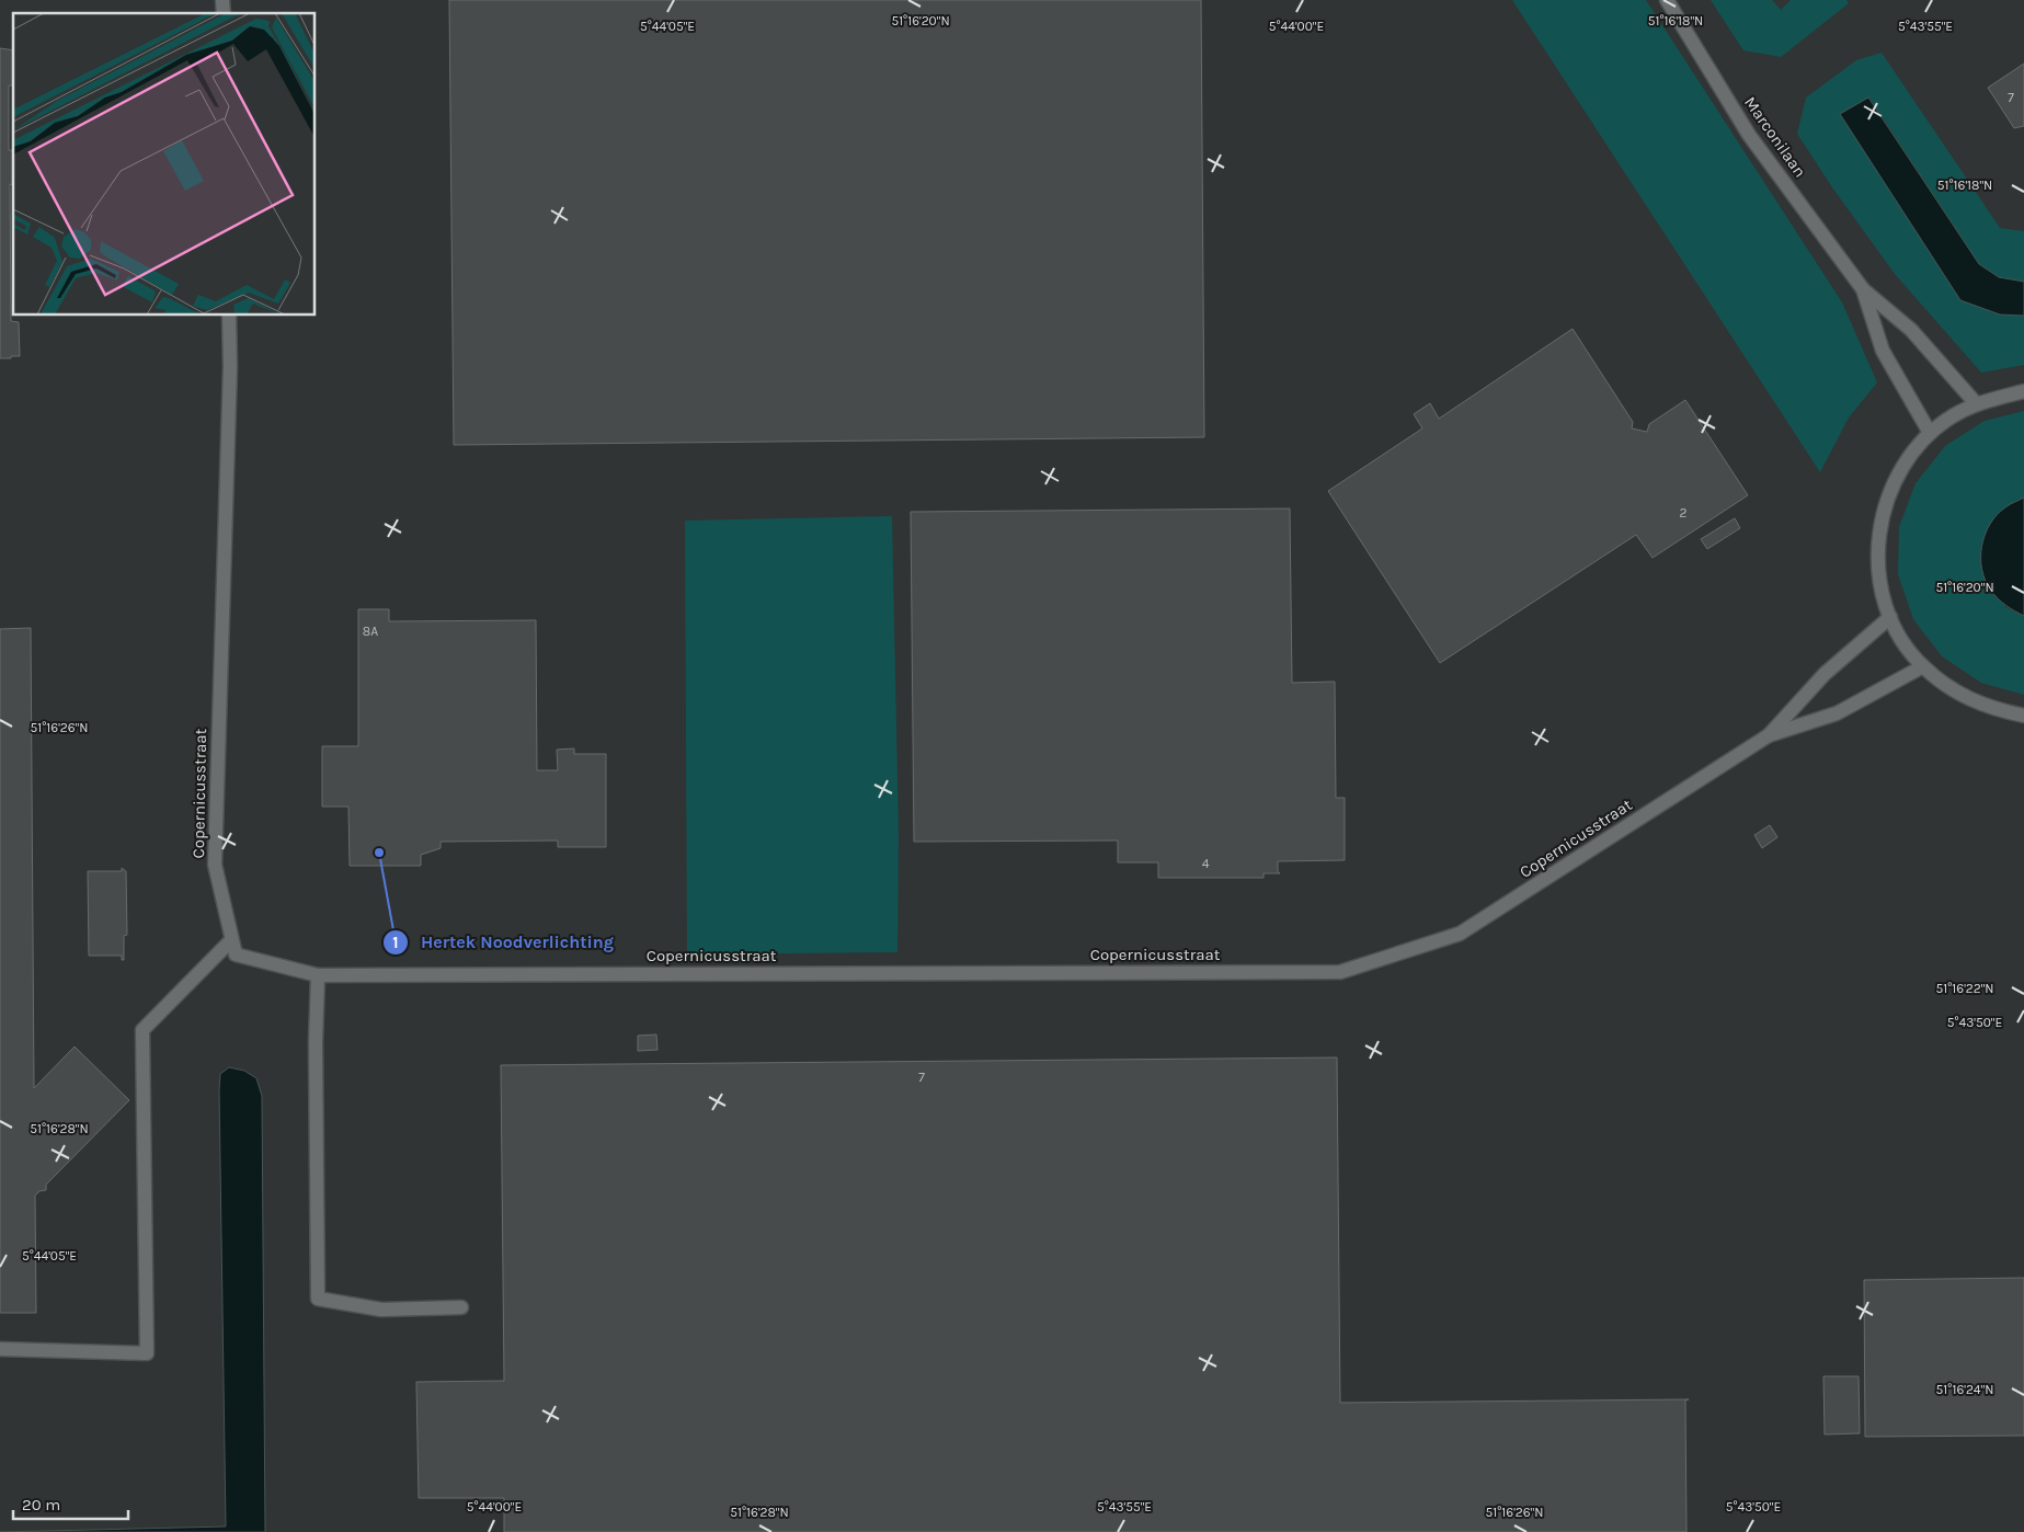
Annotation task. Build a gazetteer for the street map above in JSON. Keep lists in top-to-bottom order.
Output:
{
  "streets": {
    "street": ["Marconilaan", "Copernicusstraat"]
  },
  "places": ["Hertek Noodverlichting"],
  "house_numbers": [
    "7",
    "2",
    "8A",
    "4",
    "7"
  ],
  "scale_bar": "20 m",
  "coordinates": [
    "51°16'20\"N",
    "51°16'18\"N",
    "5°44'05\"E",
    "5°44'00\"E",
    "5°43'55\"E",
    "51°16'26\"N",
    "51°16'22\"N",
    "5°43'50\"E",
    "51°16'28\"N",
    "51°16'24\"N"
  ]
}
